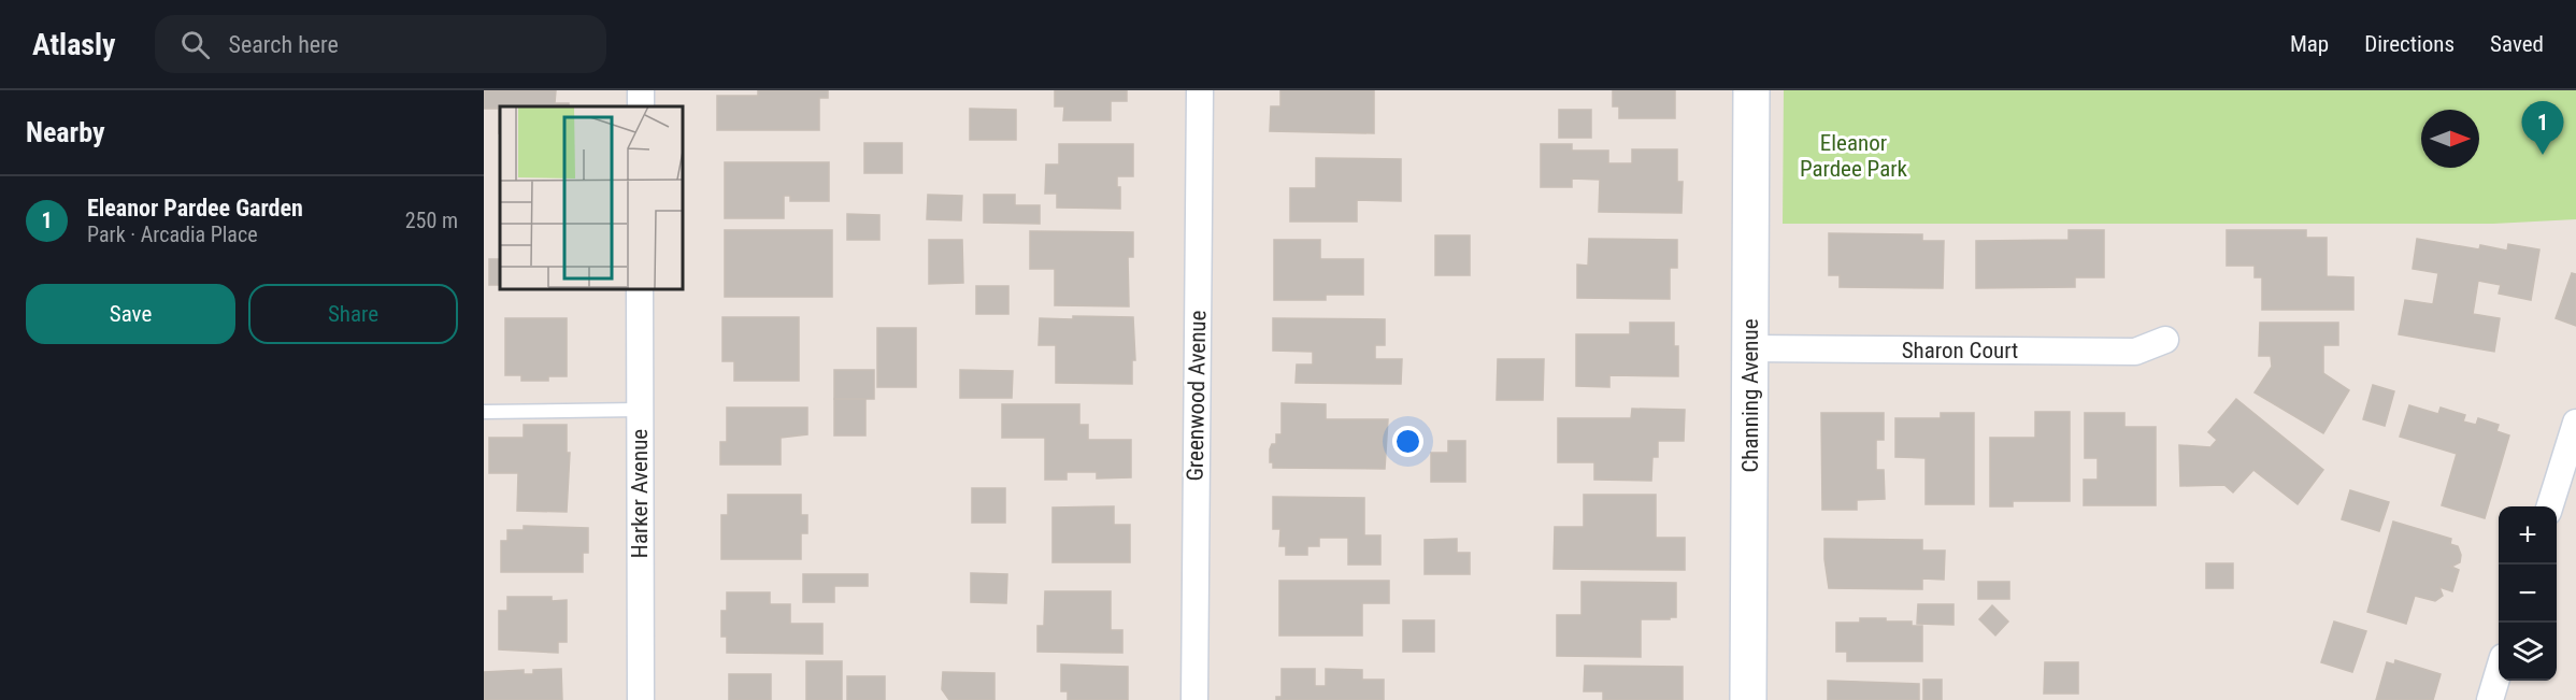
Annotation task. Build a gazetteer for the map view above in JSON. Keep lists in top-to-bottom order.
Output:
{
  "streets": {
    "street": [
      "Sharon Court",
      "Greenwood Avenue",
      "Channing Avenue",
      "Harker Avenue"
    ]
  },
  "crossings": [
    ["Sharon Court", "Channing Avenue"]
  ],
  "parks": ["Eleanor Pardee Park"],
  "north": "right",
  "page": {
    "header": "Atlasly",
    "search": "Search here",
    "nav": ["Map", "Directions", "Saved"],
    "heading": "Nearby",
    "pins": "1",
    "list": [
      {
        "mark": "1",
        "name": "Eleanor Pardee Garden",
        "note": "Park · Arcadia Place",
        "value": "250 m"
      }
    ],
    "buttons": ["Save", "Share"],
    "map_buttons": ["+", "−"]
  }
}
